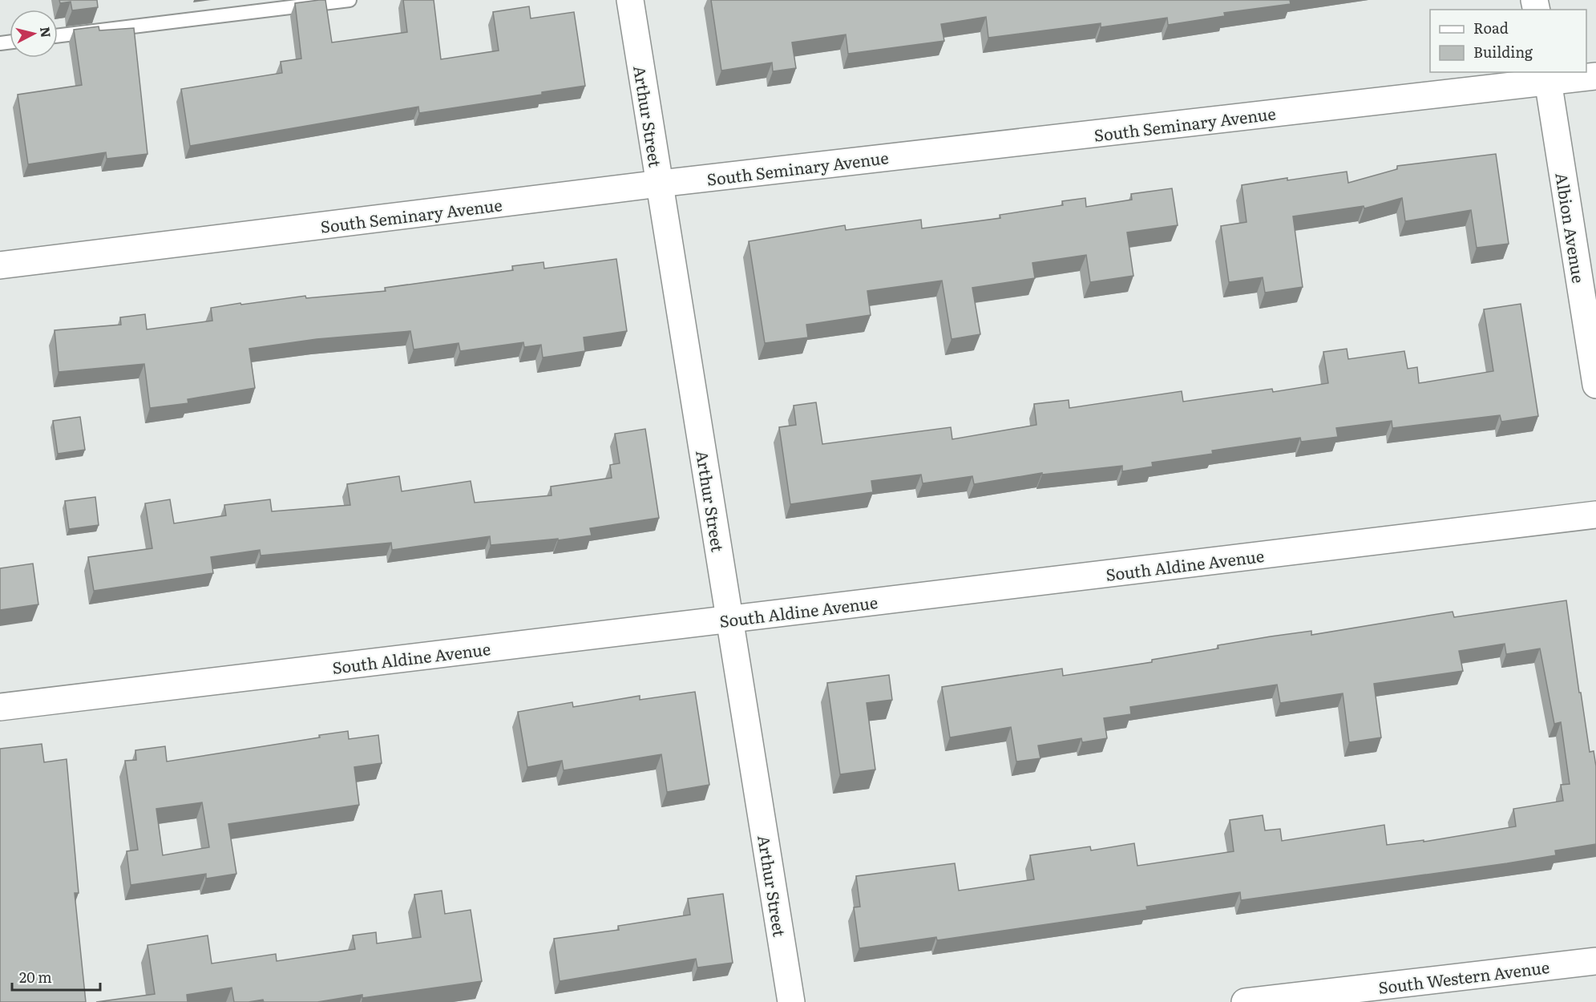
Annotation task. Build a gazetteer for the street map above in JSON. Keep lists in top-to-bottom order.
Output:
{
  "streets": {
    "street": [
      "Arthur Street",
      "South Seminary Avenue",
      "Albion Avenue",
      "South Aldine Avenue",
      "South Western Avenue"
    ]
  },
  "crossings": [
    ["Arthur Street", "South Seminary Avenue"],
    ["Arthur Street", "South Aldine Avenue"],
    ["South Seminary Avenue", "Albion Avenue"]
  ],
  "legend": ["Road", "Building"],
  "scale_bar": "20 m",
  "north": "right"
}
